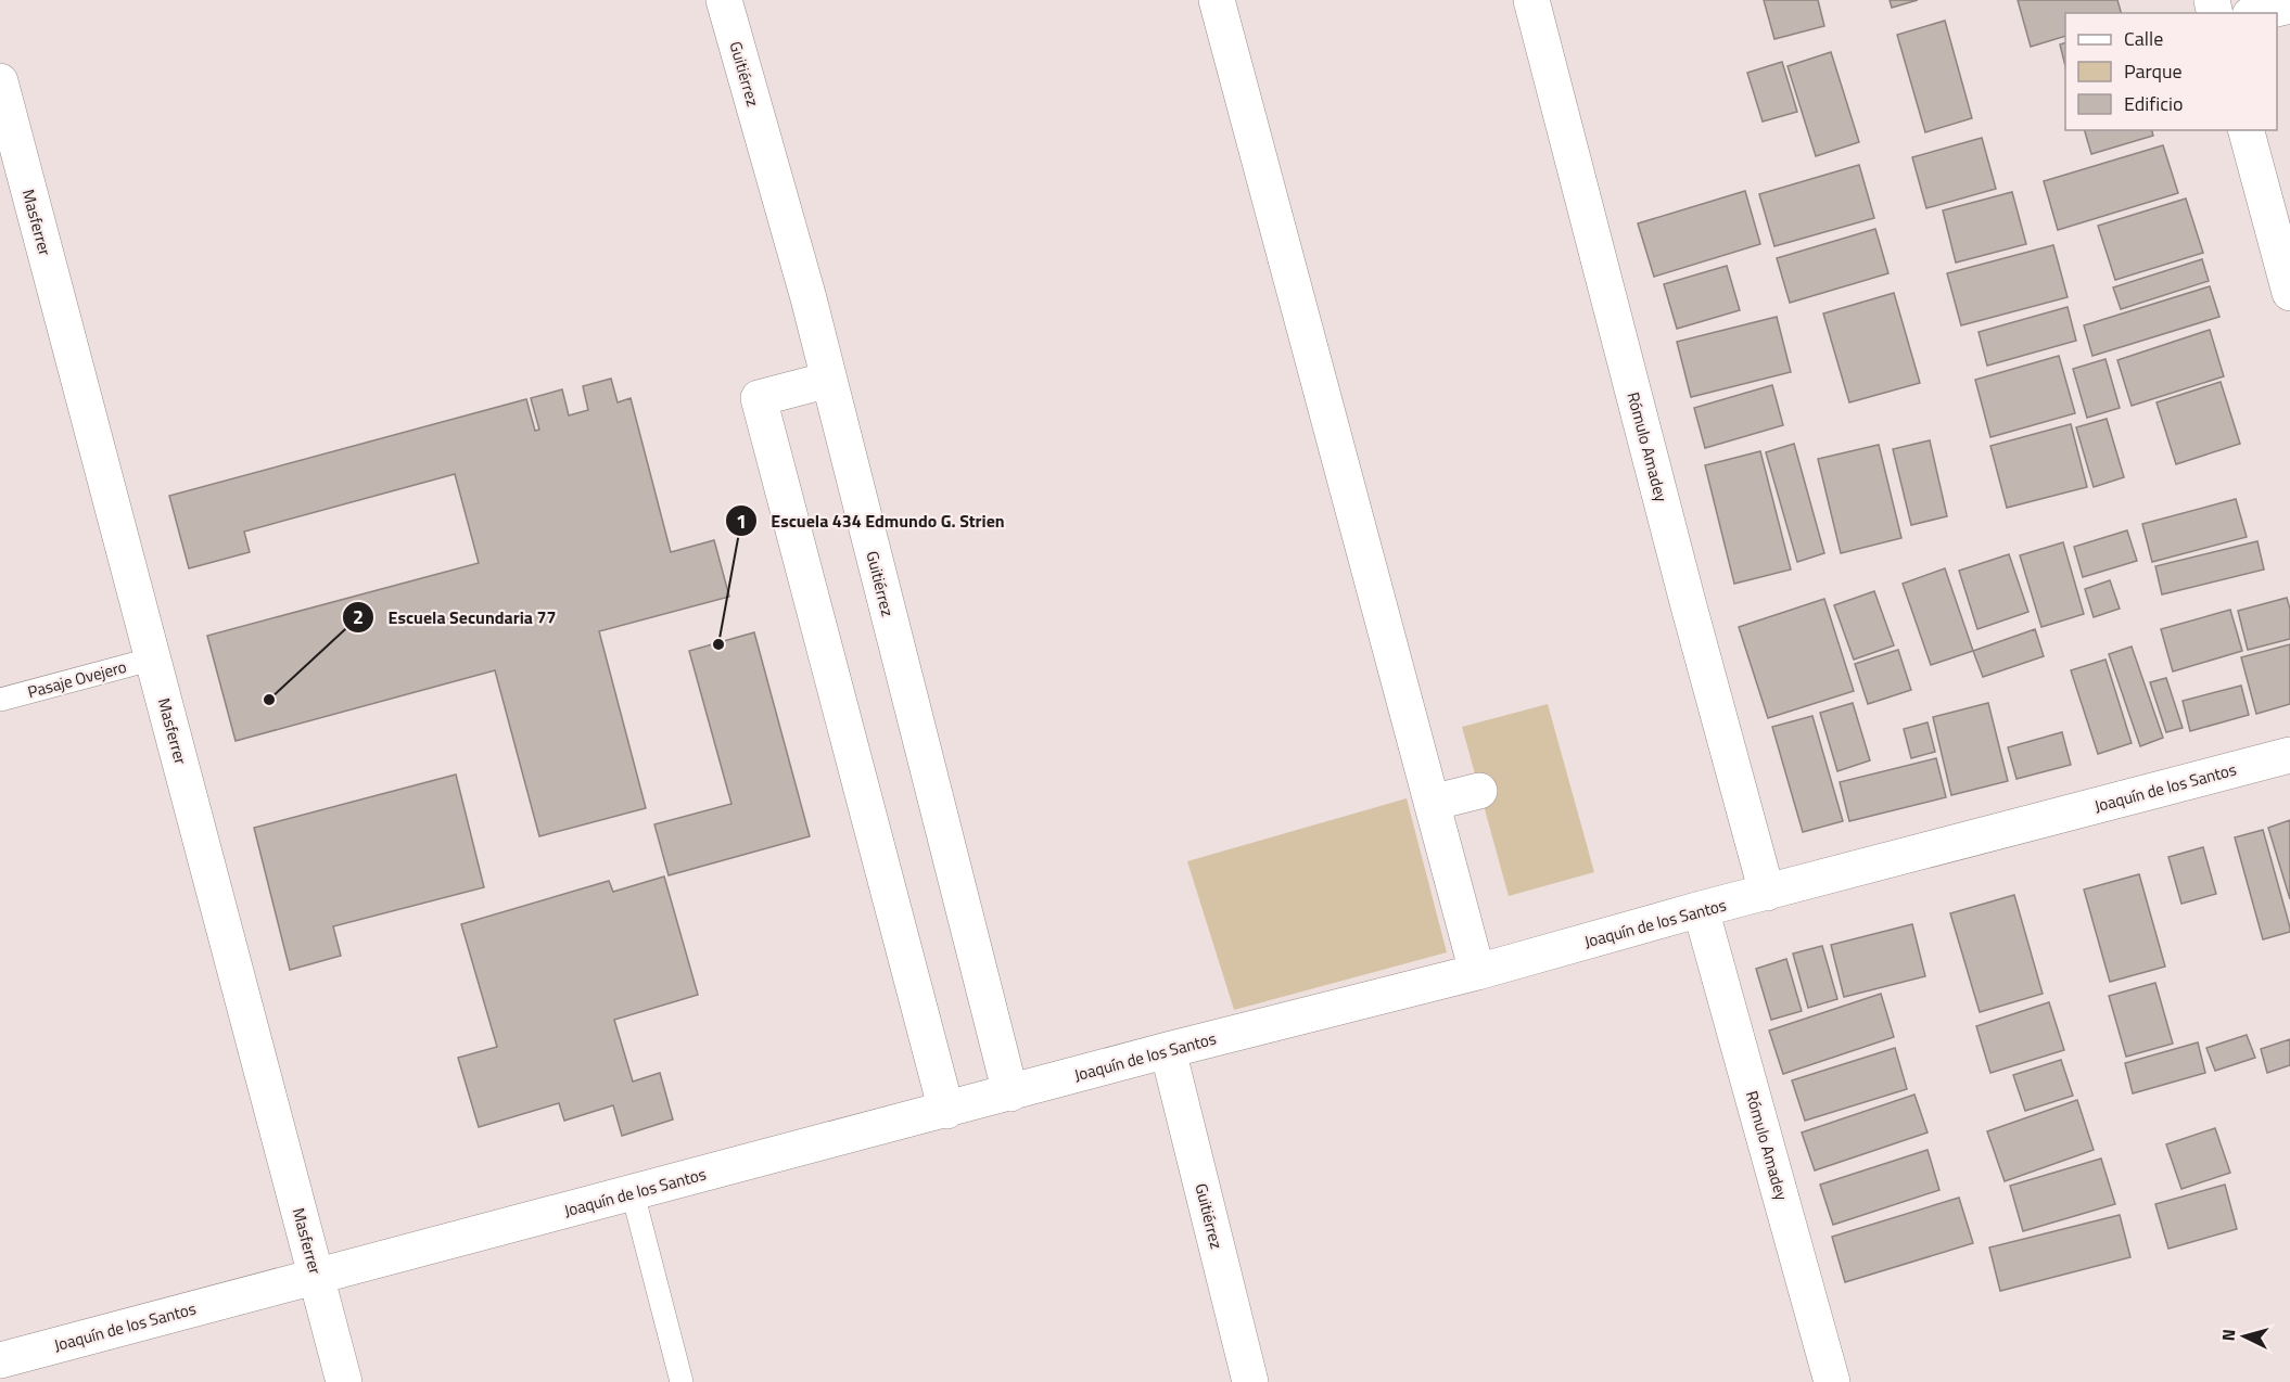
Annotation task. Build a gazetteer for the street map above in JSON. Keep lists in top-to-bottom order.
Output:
{
  "streets": {
    "street": [
      "Guitiérrez",
      "Masferrer",
      "Rómulo Amadey",
      "Joaquín de los Santos"
    ],
    "lane": ["Pasaje Ovejero"]
  },
  "crossings": [
    ["Guitiérrez", "Joaquín de los Santos"],
    ["Masferrer", "Pasaje Ovejero"],
    ["Masferrer", "Joaquín de los Santos"],
    ["Rómulo Amadey", "Joaquín de los Santos"]
  ],
  "places": ["Escuela 434 Edmundo G. Strien", "Escuela Secundaria 77"],
  "legend": ["Calle", "Parque", "Edificio"],
  "north": "left"
}
